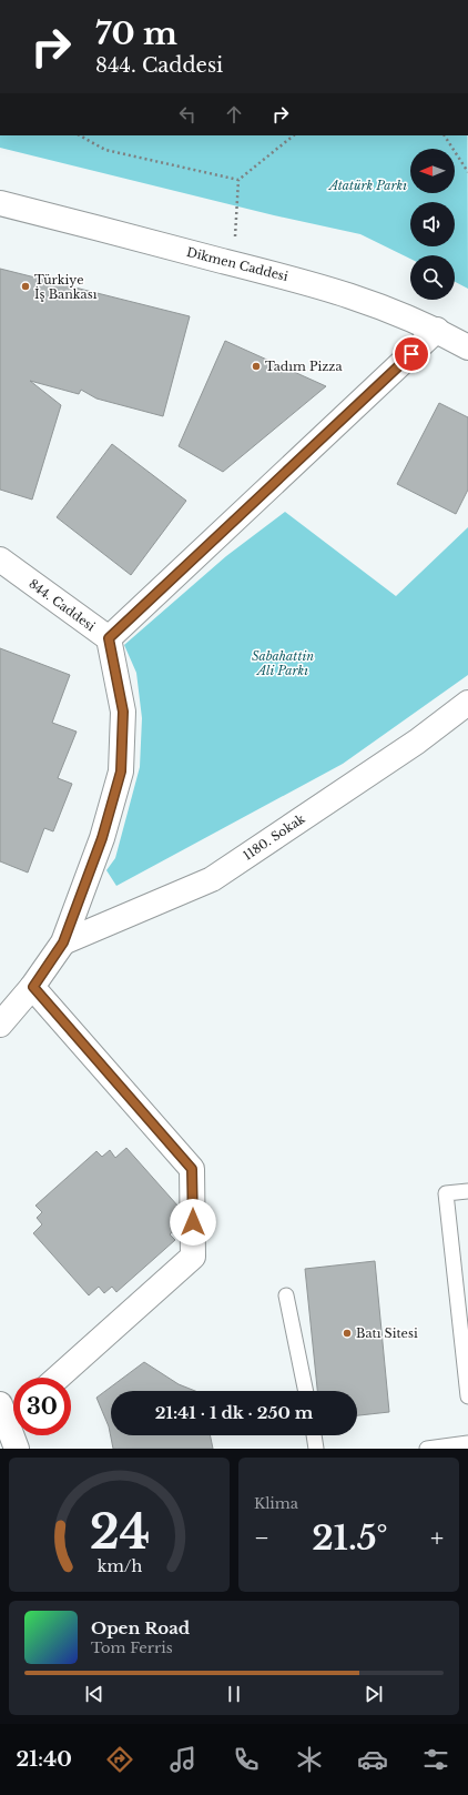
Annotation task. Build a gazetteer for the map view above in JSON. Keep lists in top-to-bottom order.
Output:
{
  "streets": {
    "street": ["Dikmen Caddesi", "844. Caddesi", "1180. Sokak"]
  },
  "crossings": [
    ["844. Caddesi", "1180. Sokak"]
  ],
  "parks": ["Atatürk Parkı", "Sabahattin Ali Parkı"],
  "places": ["Türkiye İş Bankası", "Tadım Pizza", "Batı Sitesi"],
  "north": "left",
  "page": {
    "turn": ["70 m", "844. Caddesi"],
    "limit": "30",
    "trip": "21:41 · 1 dk · 250 m",
    "tile": "Klima",
    "heat": ["−", "21.5°", "+"],
    "song": ["Open Road", "Tom Ferris"],
    "tabs": "21:40",
    "gauge": ["24", "km/h"]
  }
}
